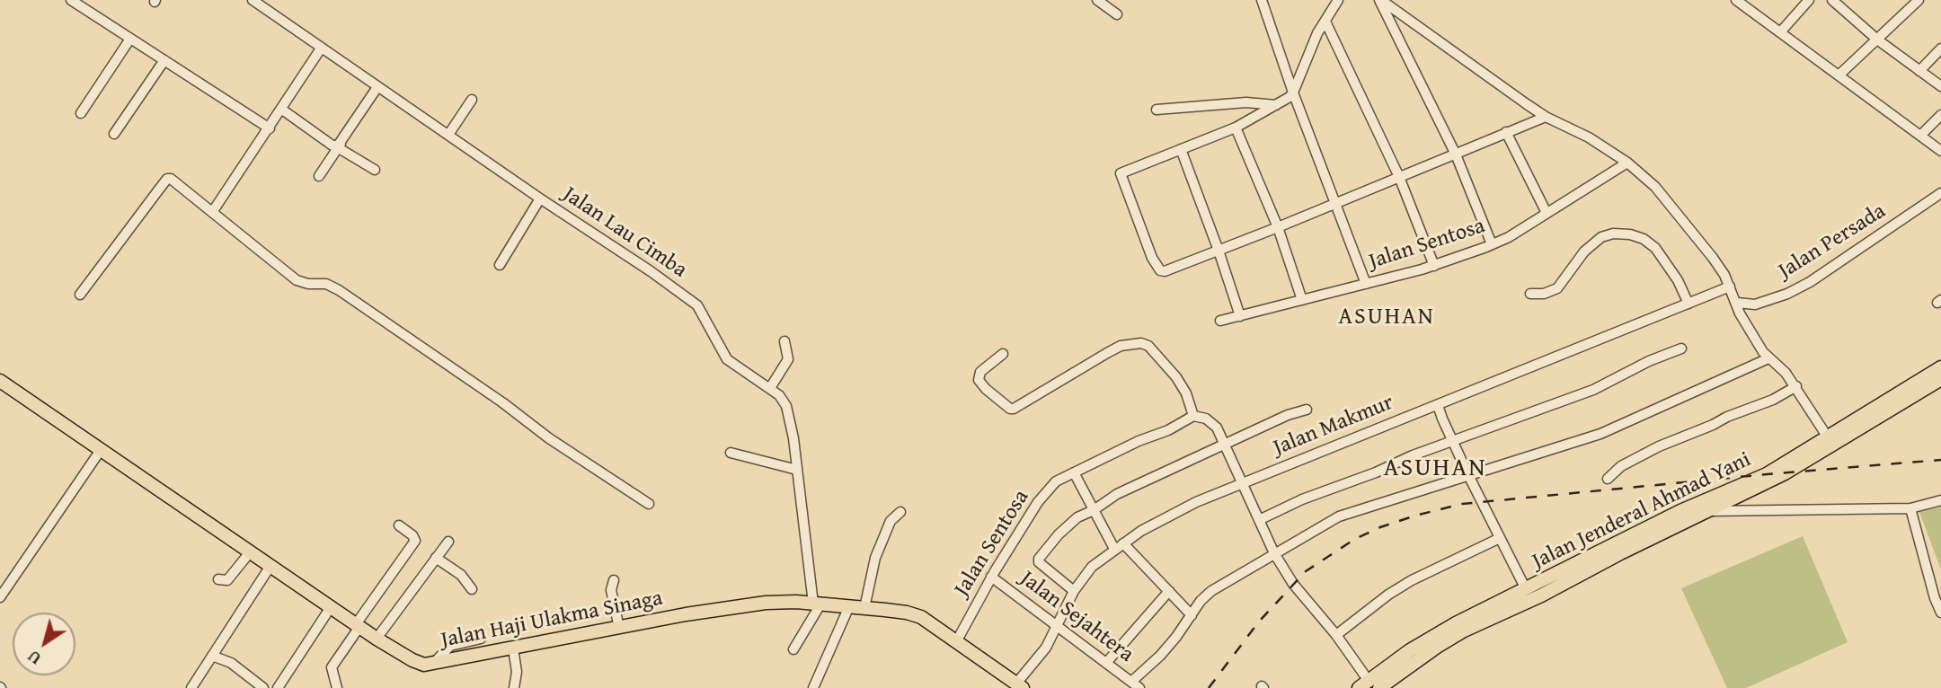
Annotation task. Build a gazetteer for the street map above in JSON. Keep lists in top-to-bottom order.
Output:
{
  "streets": {
    "main road": ["Jalan Jenderal Ahmad Yani", "Jalan Haji Ulakma Sinaga"],
    "street": [
      "Jalan Lau Cimba",
      "Jalan Persada",
      "Jalan Sentosa",
      "Jalan Makmur",
      "Jalan Sejahtera"
    ]
  },
  "crossings": [
    ["Jalan Lau Cimba", "Jalan Haji Ulakma Sinaga"],
    ["Jalan Sentosa", "Jalan Sejahtera"],
    ["Jalan Sentosa", "Jalan Haji Ulakma Sinaga"],
    ["Jalan Makmur", "Jalan Sejahtera"],
    ["Jalan Makmur", "Jalan Haji Ulakma Sinaga"]
  ],
  "districts": ["ASUHAN", "ASUHAN"],
  "north": "bottom left"
}
